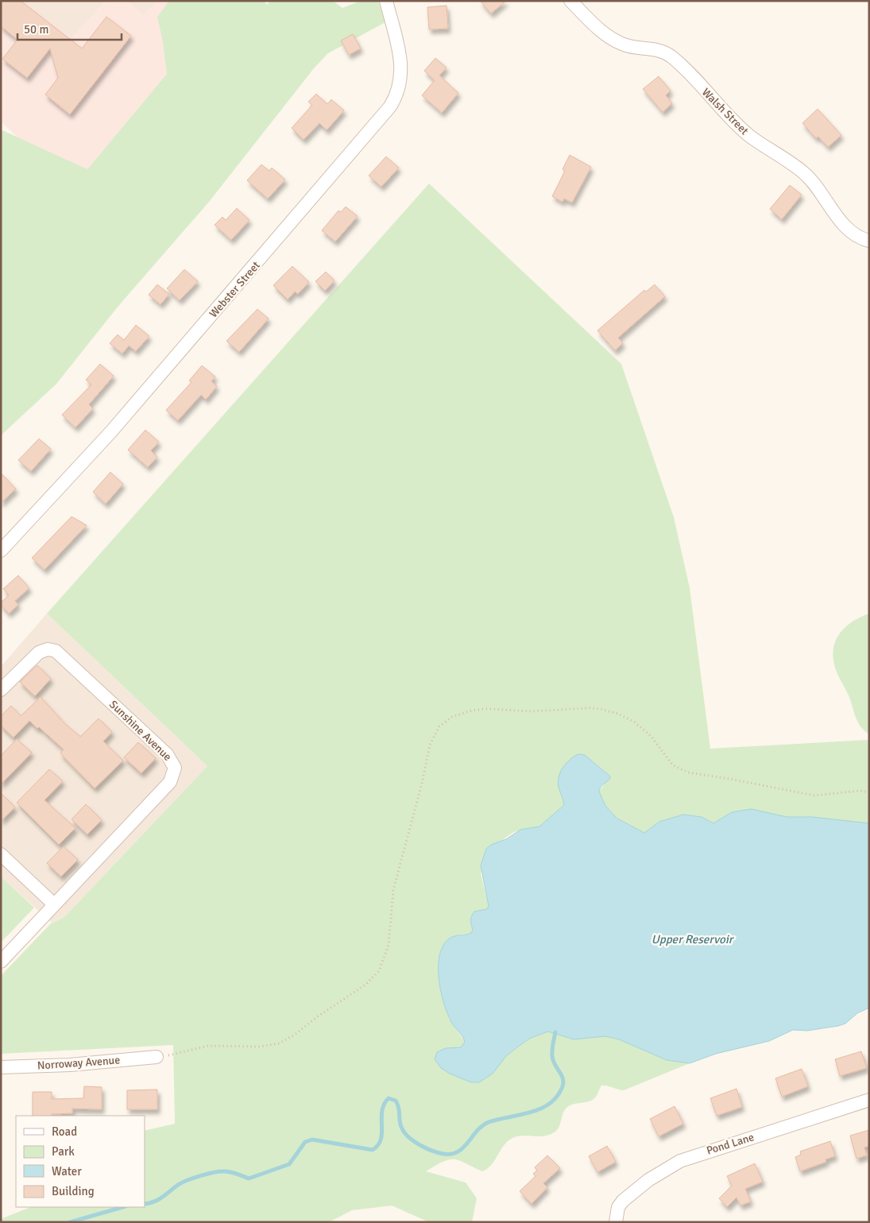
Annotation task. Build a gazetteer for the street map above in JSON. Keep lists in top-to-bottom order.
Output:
{
  "streets": {
    "street": [
      "Walsh Street",
      "Webster Street",
      "Sunshine Avenue",
      "Norroway Avenue",
      "Pond Lane"
    ]
  },
  "water": ["Upper Reservoir"],
  "legend": [
    "Road",
    "Park",
    "Water",
    "Building"
  ],
  "scale_bar": "50 m"
}
